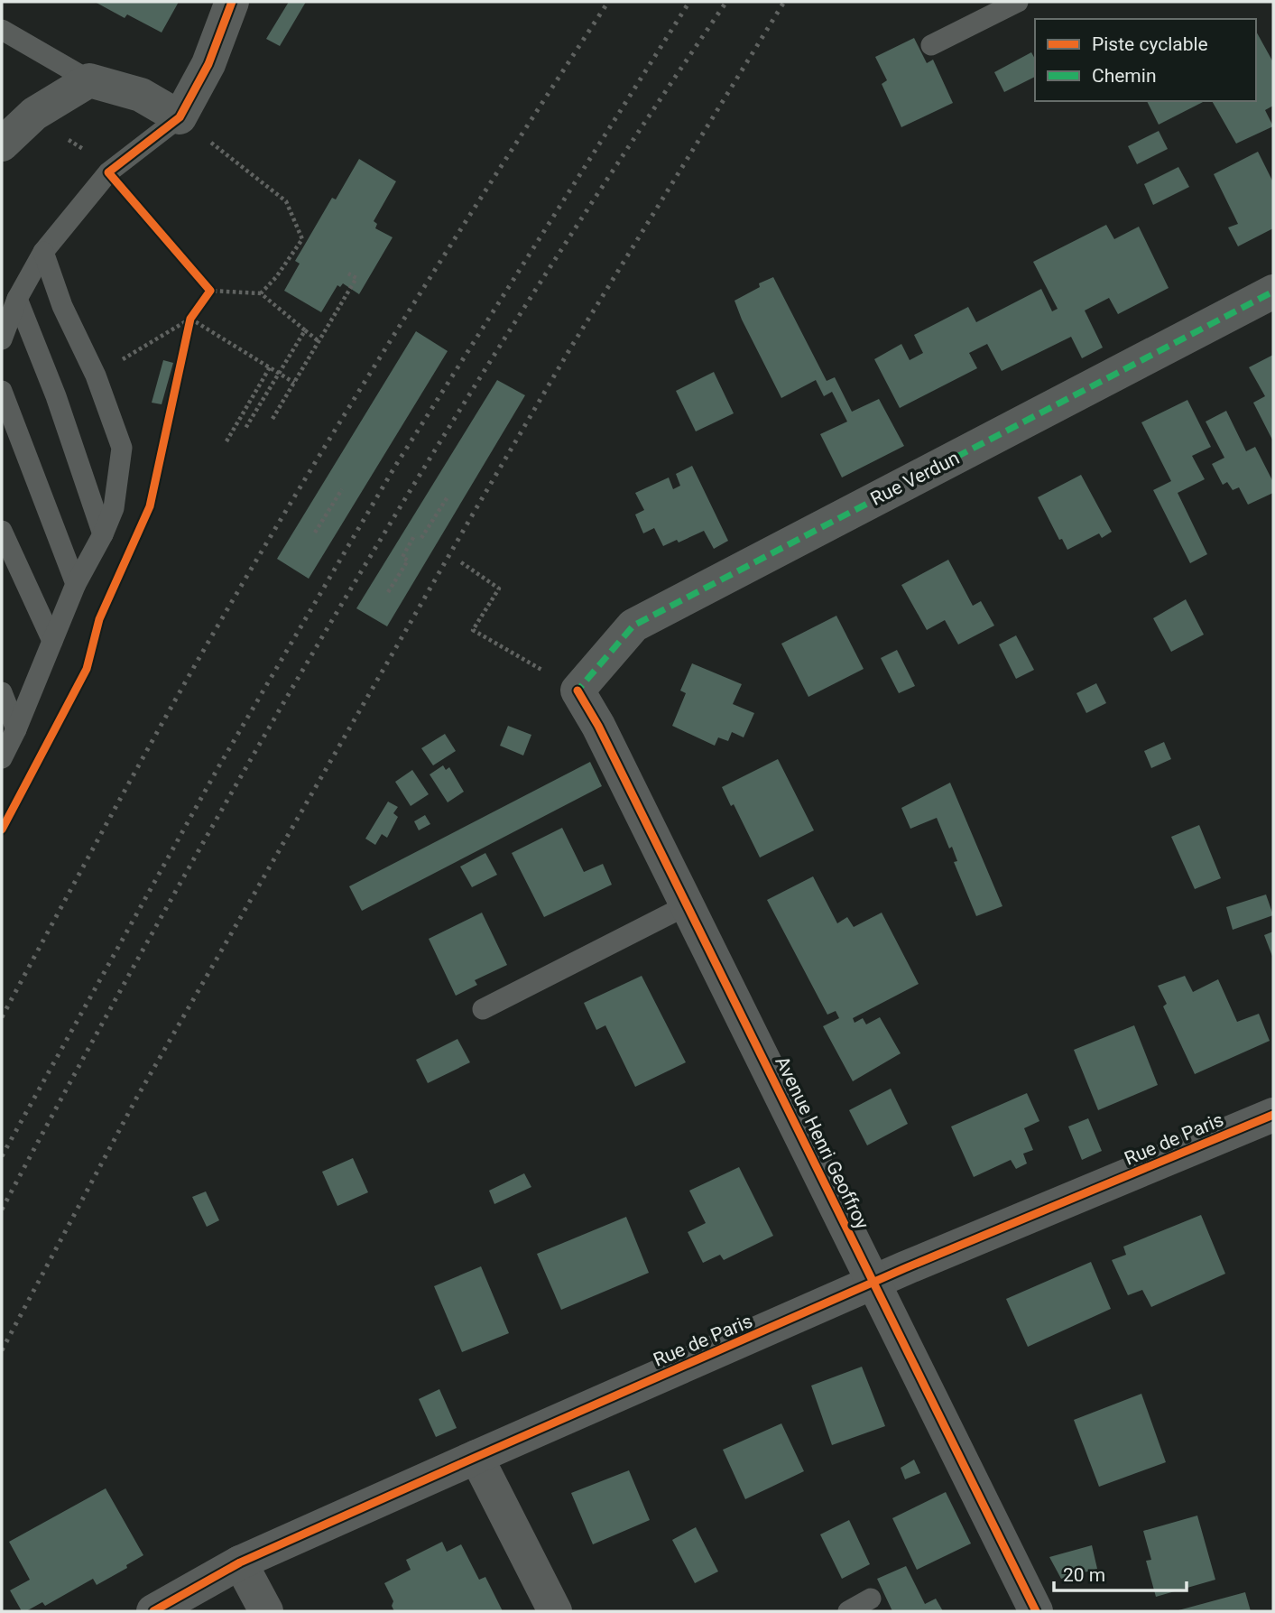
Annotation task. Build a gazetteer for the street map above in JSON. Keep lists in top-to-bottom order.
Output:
{
  "streets": {
    "street": ["Rue Verdun", "Rue de Paris", "Avenue Henri Geoffroy"]
  },
  "crossings": [
    ["Rue Verdun", "Avenue Henri Geoffroy"],
    ["Rue de Paris", "Avenue Henri Geoffroy"]
  ],
  "legend": ["Piste cyclable", "Chemin"],
  "scale_bar": "20 m"
}
